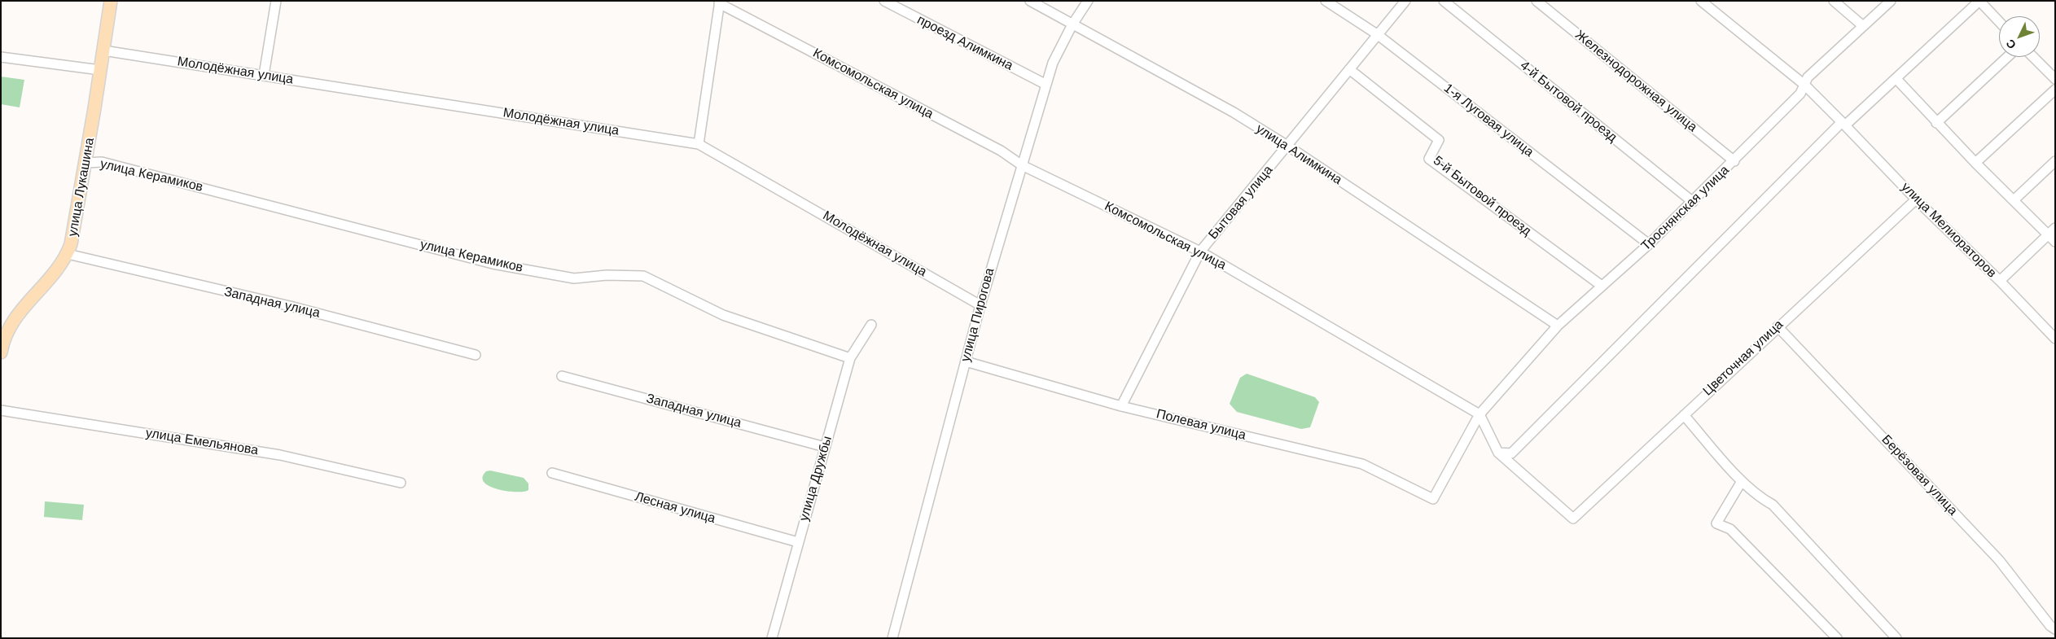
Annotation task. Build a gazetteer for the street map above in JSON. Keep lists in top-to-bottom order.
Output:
{
  "streets": {
    "main road": ["улица Лукашина"],
    "street": [
      "проезд Алимкина",
      "Молодёжная улица",
      "Железнодорожная улица",
      "Комсомольская улица",
      "4-й Бытовой проезд",
      "1-я Луговая улица",
      "улица Алимкина",
      "улица Керамиков",
      "5-й Бытовой проезд",
      "Бытовая улица",
      "Троснянская улица",
      "улица Мелиораторов",
      "Западная улица",
      "улица Пирогова",
      "Цветочная улица",
      "Полевая улица",
      "улица Емельянова",
      "Берёзовая улица",
      "улица Дружбы",
      "Лесная улица"
    ]
  },
  "crossings": [
    ["проезд Алимкина", "улица Пирогова"],
    ["Молодёжная улица", "улица Лукашина"],
    ["Молодёжная улица", "улица Пирогова"],
    ["Железнодорожная улица", "Троснянская улица"],
    ["Комсомольская улица", "Бытовая улица"],
    ["Комсомольская улица", "Троснянская улица"],
    ["Комсомольская улица", "улица Пирогова"],
    ["4-й Бытовой проезд", "Троснянская улица"],
    ["1-я Луговая улица", "Бытовая улица"],
    ["1-я Луговая улица", "Троснянская улица"],
    ["улица Алимкина", "Бытовая улица"],
    ["улица Алимкина", "Троснянская улица"],
    ["улица Алимкина", "улица Пирогова"],
    ["улица Керамиков", "улица Лукашина"],
    ["улица Керамиков", "улица Дружбы"],
    ["улица Лукашина", "Западная улица"],
    ["5-й Бытовой проезд", "Бытовая улица"],
    ["5-й Бытовой проезд", "Троснянская улица"],
    ["Бытовая улица", "Полевая улица"],
    ["Троснянская улица", "улица Мелиораторов"],
    ["Троснянская улица", "Полевая улица"],
    ["улица Мелиораторов", "Цветочная улица"],
    ["Западная улица", "улица Дружбы"],
    ["улица Пирогова", "Полевая улица"],
    ["Цветочная улица", "Берёзовая улица"],
    ["улица Дружбы", "Лесная улица"]
  ],
  "north": "bottom left"
}
